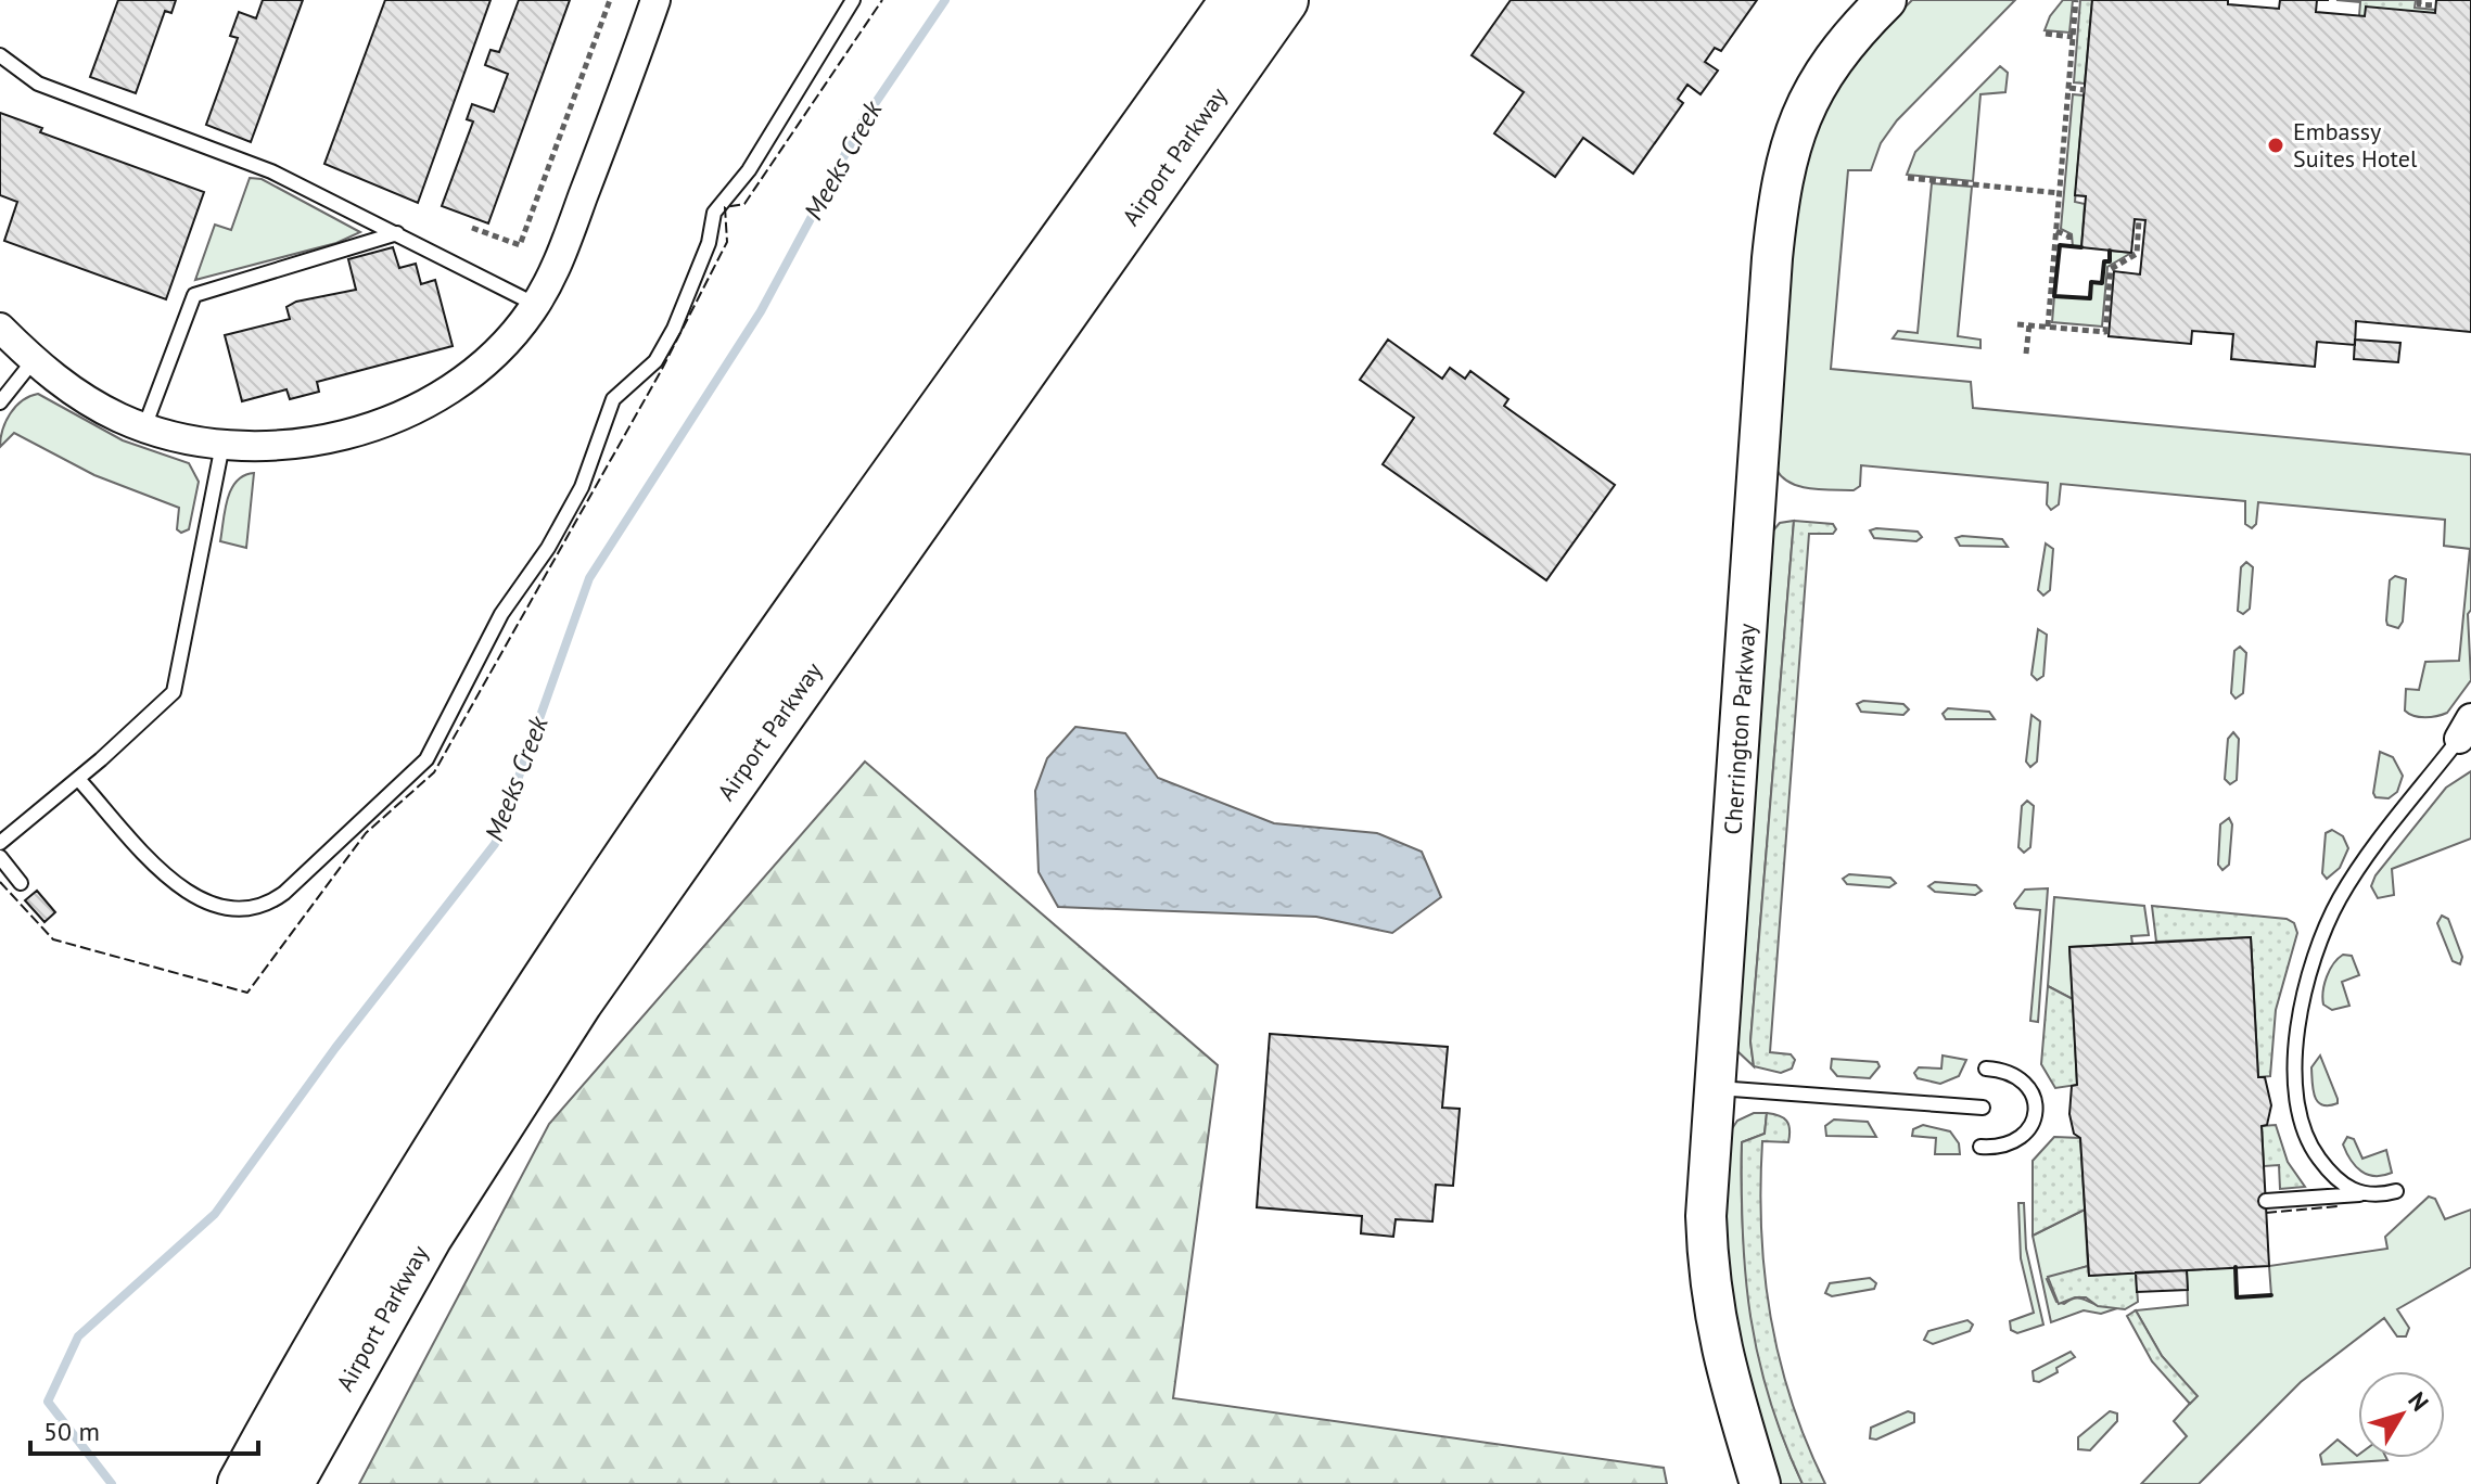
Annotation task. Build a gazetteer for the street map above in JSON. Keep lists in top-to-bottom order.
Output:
{
  "streets": {
    "highway": ["Airport Parkway"],
    "street": ["Cherrington Parkway"]
  },
  "water": ["Meeks Creek"],
  "places": ["Embassy Suites Hotel"],
  "scale_bar": "50 m",
  "north": "top right"
}
